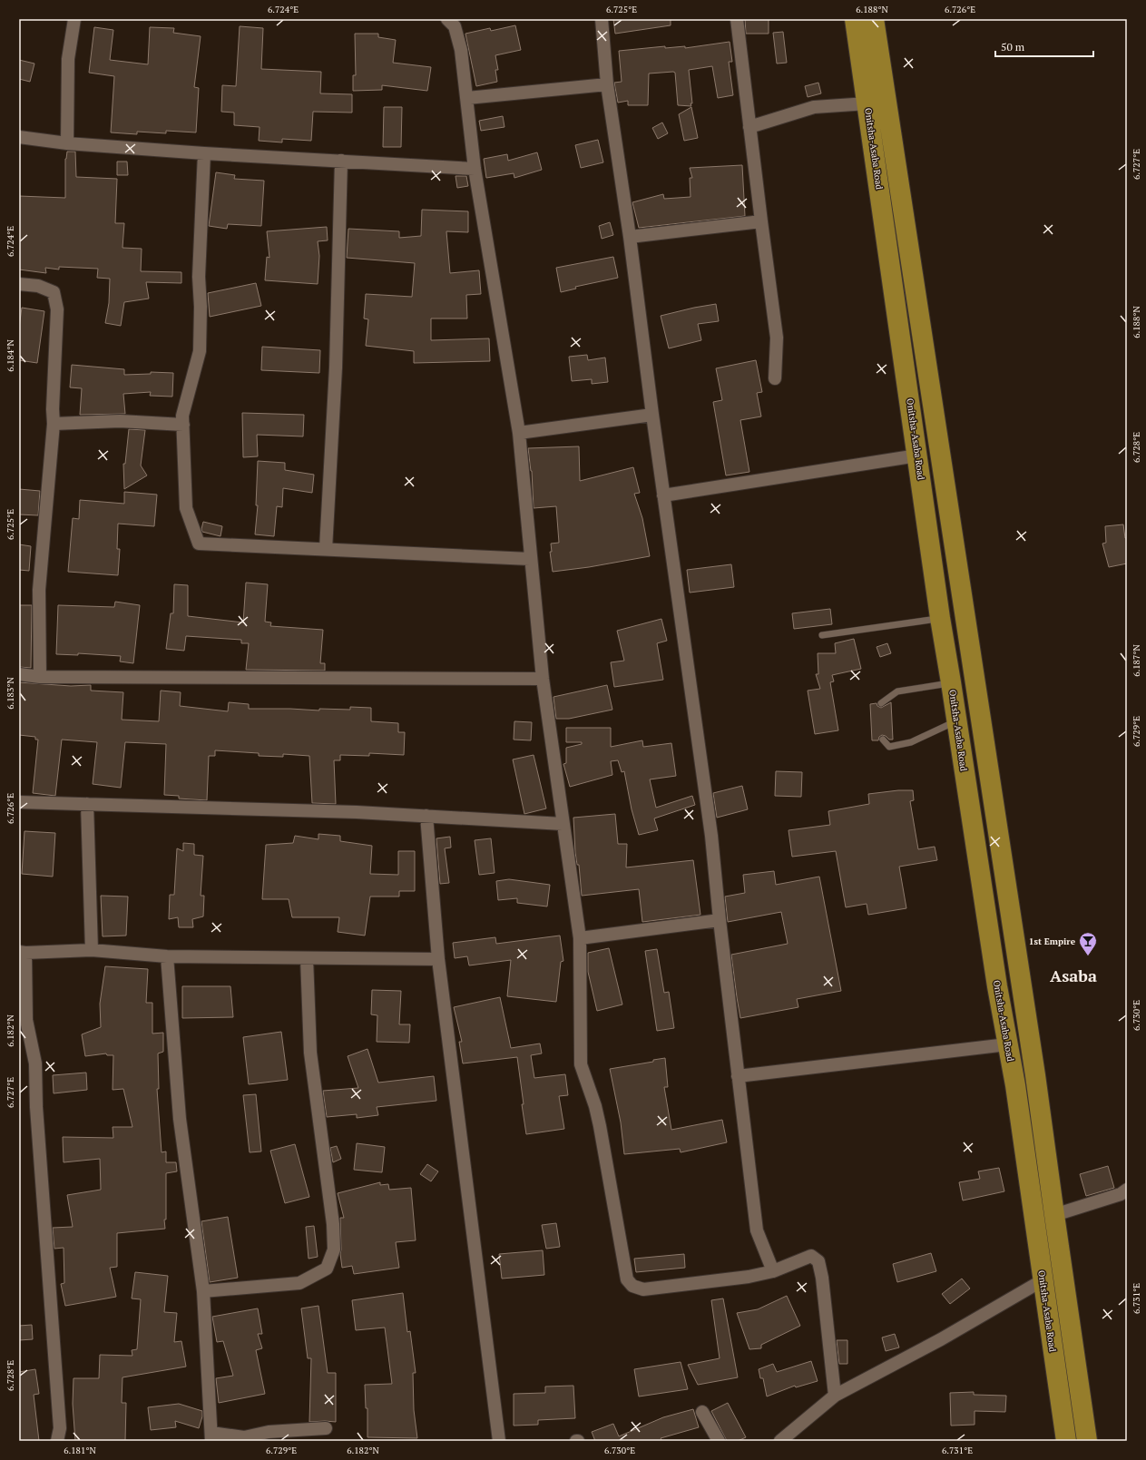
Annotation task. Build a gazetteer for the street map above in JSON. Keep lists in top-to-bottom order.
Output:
{
  "streets": {
    "highway": ["Onitsha-Asaba Road"]
  },
  "districts": ["Asaba"],
  "places": {
    "bar": ["1st Empire"]
  },
  "scale_bar": "50 m",
  "coordinates": [
    "6.724°E",
    "6.725°E",
    "6.188°N",
    "6.726°E",
    "6.727°E",
    "6.184°N",
    "6.728°E",
    "6.187°N",
    "6.183°N",
    "6.729°E",
    "6.730°E",
    "6.182°N",
    "6.731°E",
    "6.181°N"
  ]
}
